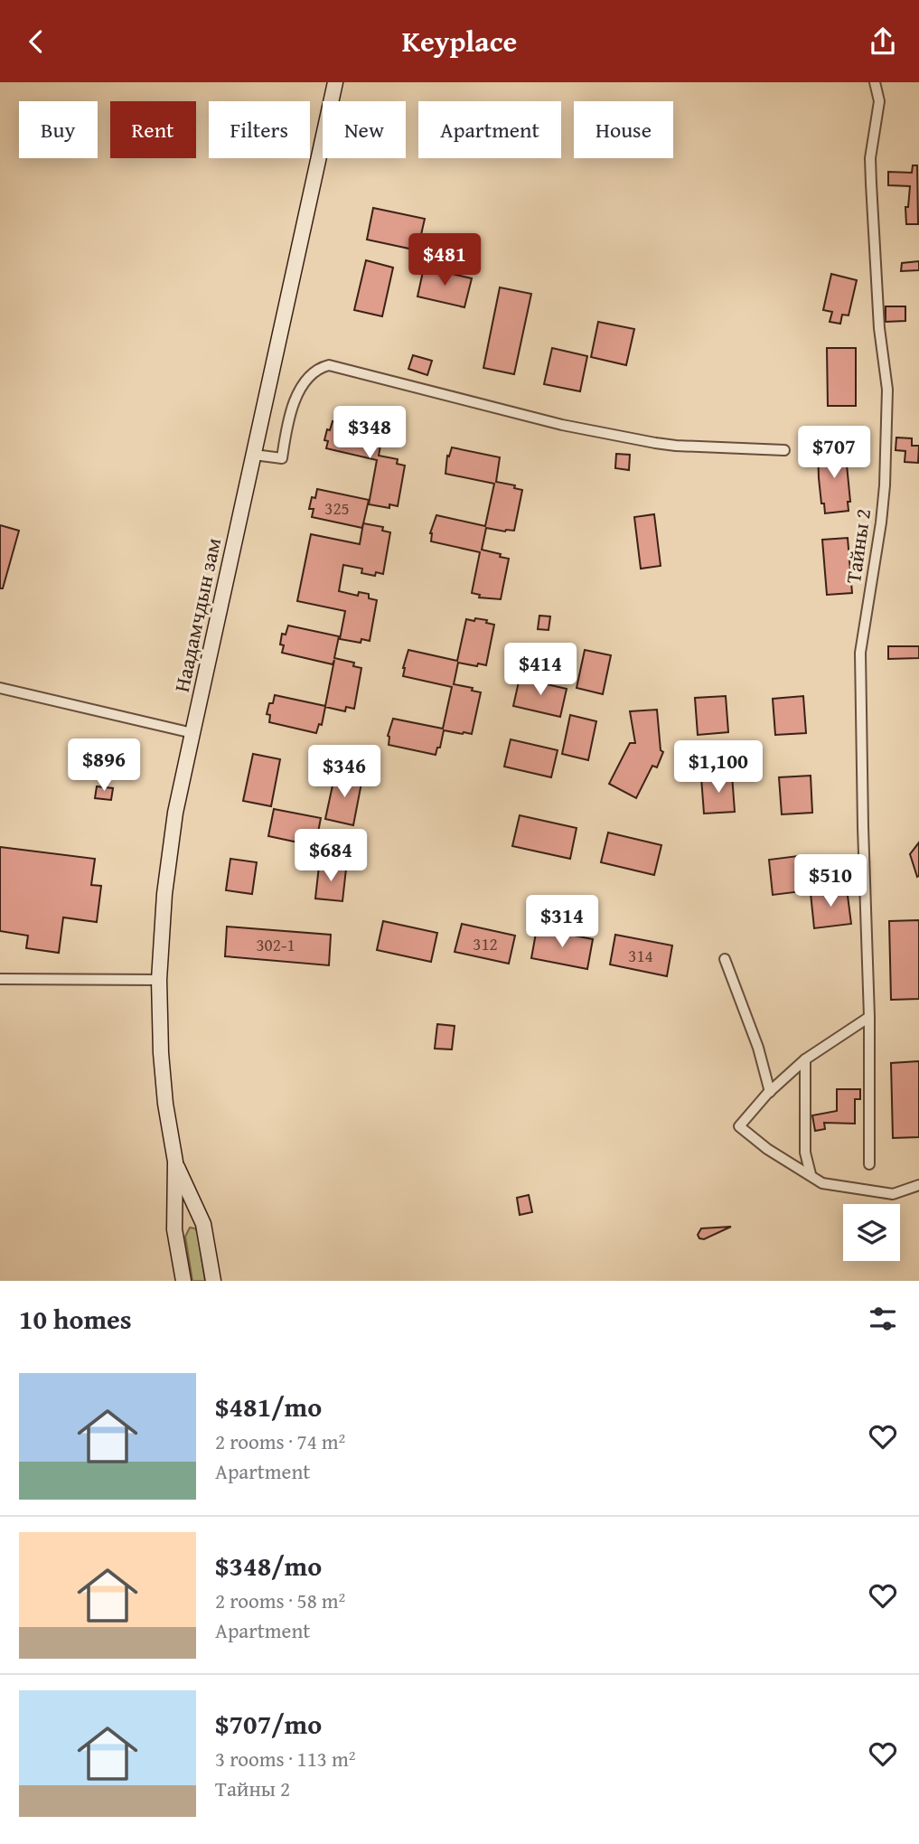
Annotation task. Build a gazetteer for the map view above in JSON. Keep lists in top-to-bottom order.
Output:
{
  "streets": {
    "main road": ["Наадамчдын зам"],
    "street": ["Тайны 2"]
  },
  "house_numbers": [
    "325",
    "312",
    "302-1",
    "314"
  ],
  "page": {
    "header": "Keyplace",
    "chip": [
      "Buy",
      "Rent",
      "Filters",
      "New",
      "Apartment",
      "House"
    ],
    "price": [
      "$481",
      "$348",
      "$707",
      "$414",
      "$896",
      "$1,100",
      "$346",
      "$684",
      "$510",
      "$314"
    ],
    "heading": "10 homes",
    "list": [
      {
        "name": "$481/mo",
        "note": "2 rooms · 74 m² · Apartment"
      },
      {
        "name": "$348/mo",
        "note": "2 rooms · 58 m² · Apartment"
      },
      {
        "name": "$707/mo",
        "note": "3 rooms · 113 m² · Тайны 2"
      }
    ]
  }
}
